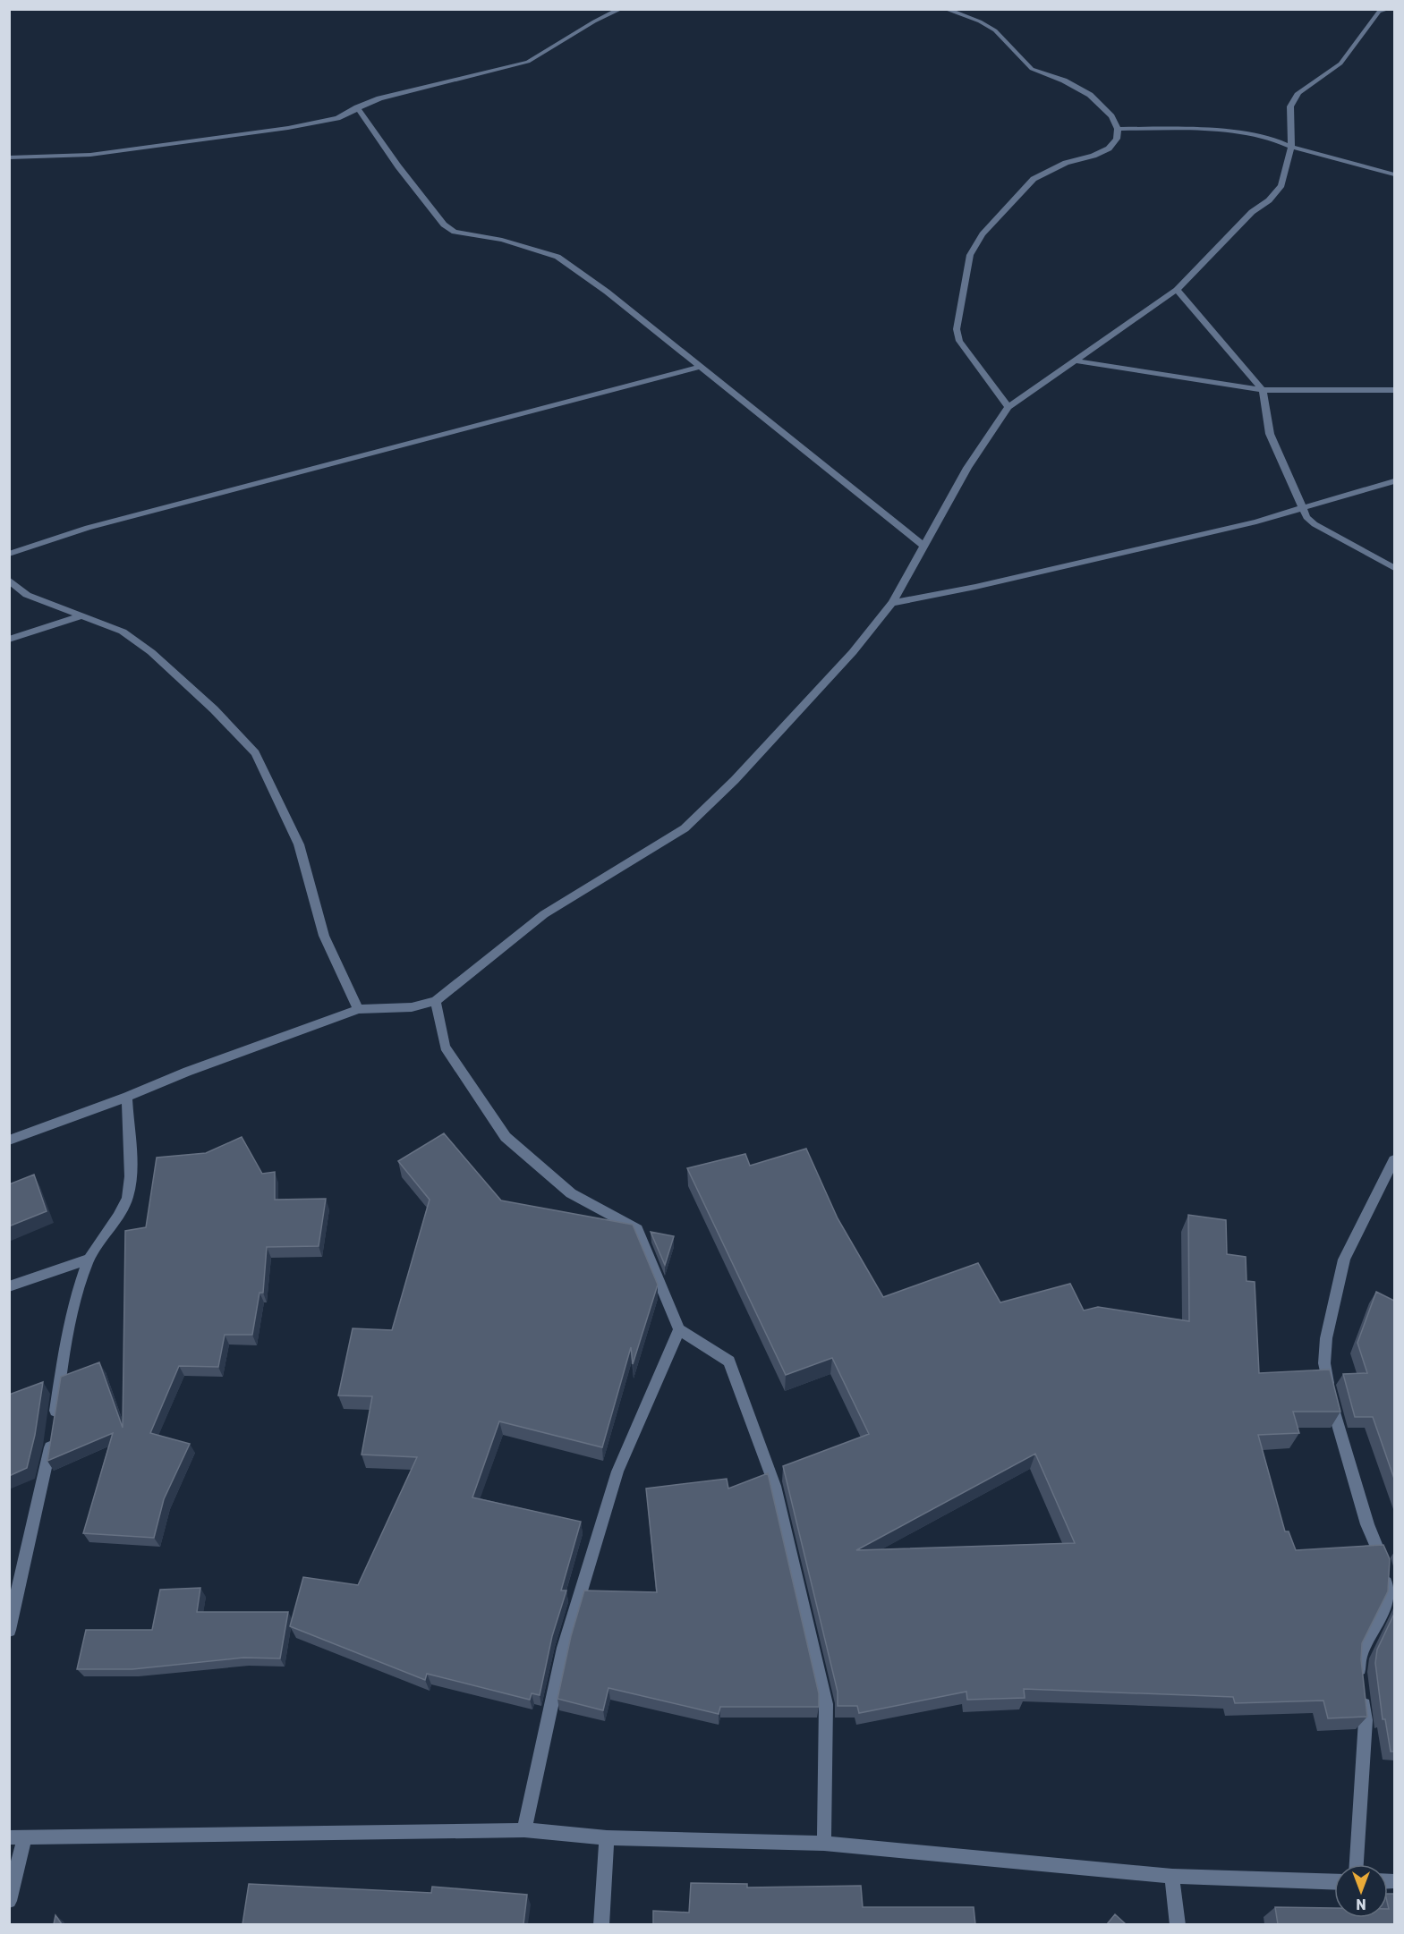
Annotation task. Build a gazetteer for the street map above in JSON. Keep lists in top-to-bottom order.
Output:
{
  "north": "bottom"
}
